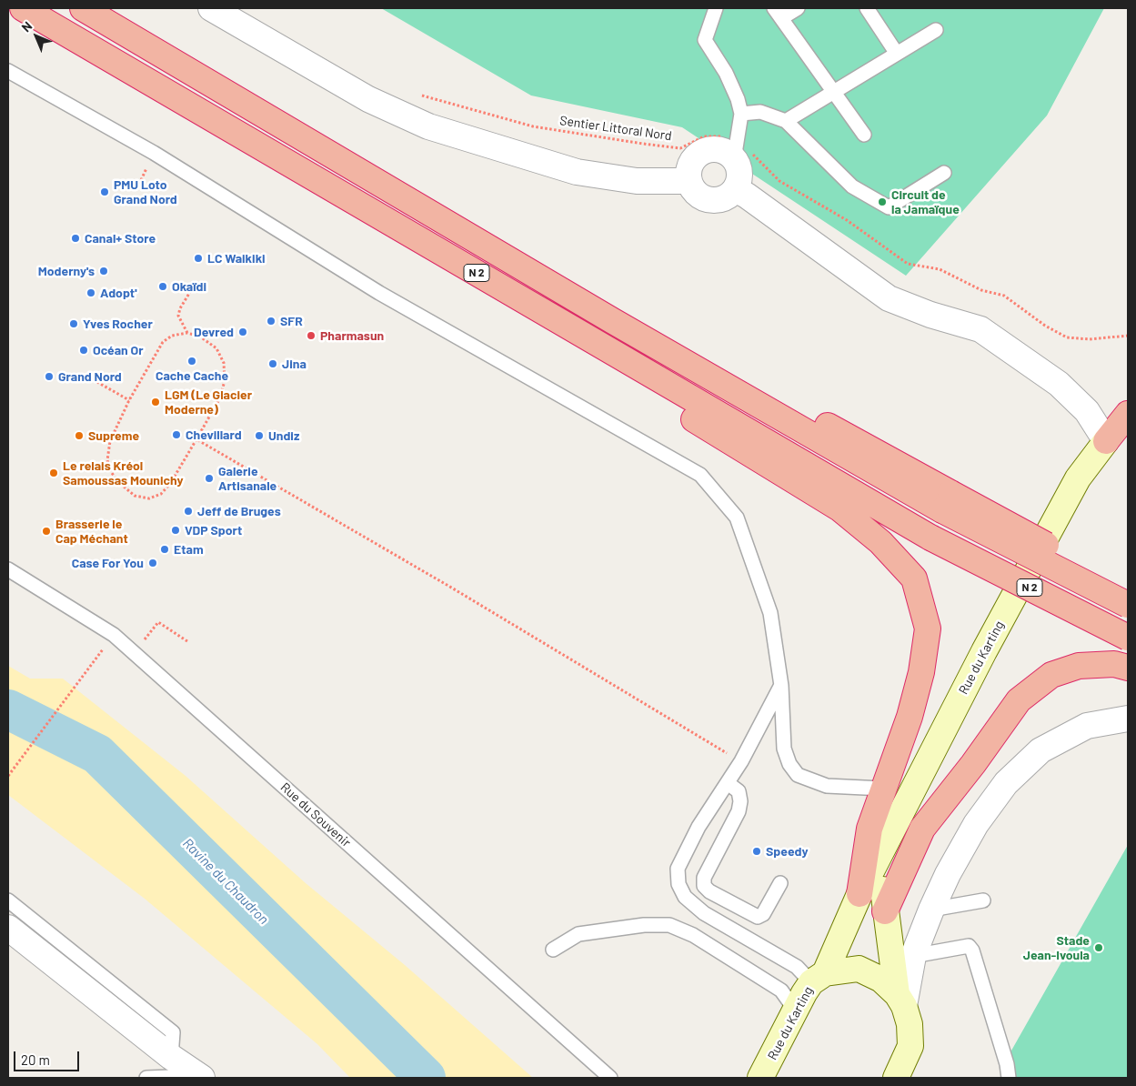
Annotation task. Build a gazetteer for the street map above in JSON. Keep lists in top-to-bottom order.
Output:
{
  "streets": {
    "highway": ["N 2"],
    "main road": ["Rue du Karting"],
    "lane": ["Rue du Souvenir"],
    "path": ["Sentier Littoral Nord"]
  },
  "water": ["Ravine du Chaudron"],
  "places": [
    "PMU Loto Grand Nord",
    "Circuit de la Jamaïque",
    "Canal+ Store",
    "LC Waikiki",
    "Moderny's",
    "Okaïdi",
    "Adopt'",
    "SFR",
    "Yves Rocher",
    "Devred",
    "Pharmasun",
    "Océan Or",
    "Cache Cache",
    "Jina",
    "Grand Nord",
    "LGM (Le Glacier Moderne)",
    "Chevillard",
    "Supreme",
    "Undiz",
    "Le relais Kréol Samoussas Mounichy",
    "Galerie Artisanale",
    "Jeff de Bruges",
    "VDP Sport",
    "Brasserie le Cap Méchant",
    "Etam",
    "Case For You",
    "Speedy",
    "Stade Jean-Ivoula"
  ],
  "scale_bar": "20 m",
  "north": "top left"
}
